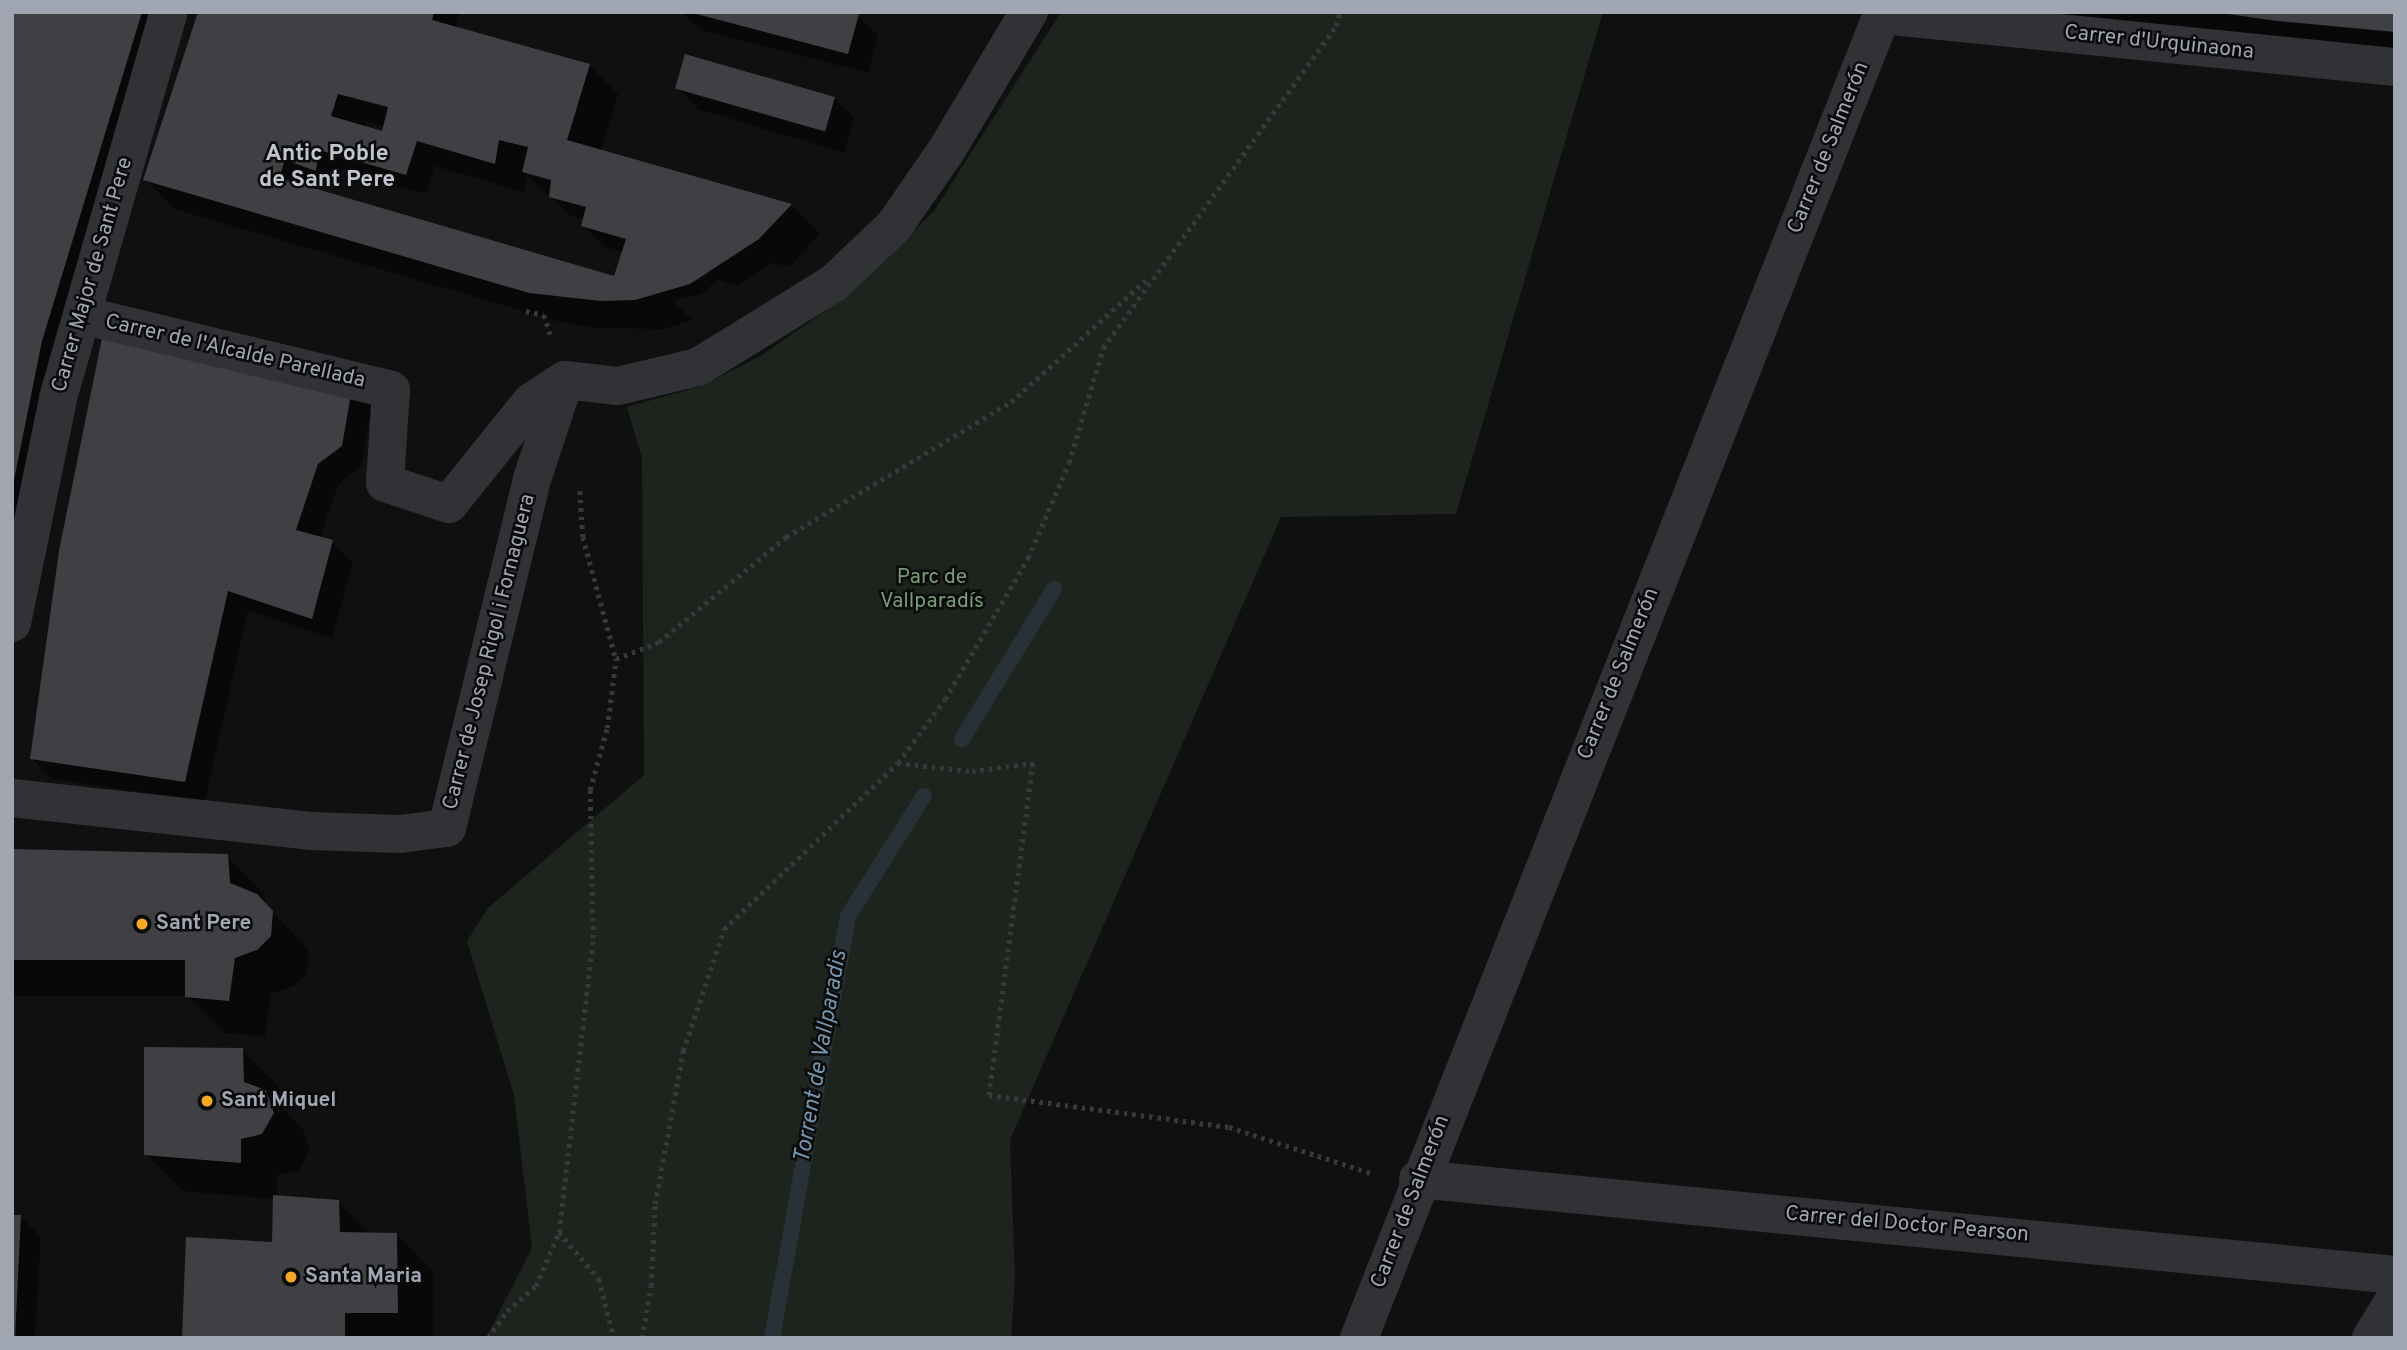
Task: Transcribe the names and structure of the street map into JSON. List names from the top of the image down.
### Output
{
  "streets": {
    "street": [
      "Carrer d'Urquinaona",
      "Carrer de Salmerón",
      "Carrer Major de Sant Pere",
      "Carrer de l'Alcalde Parellada",
      "Carrer de Josep Rigol i Fornaguera",
      "Carrer del Doctor Pearson"
    ]
  },
  "crossings": [
    ["Carrer d'Urquinaona", "Carrer de Salmerón"],
    ["Carrer de Salmerón", "Carrer del Doctor Pearson"],
    ["Carrer Major de Sant Pere", "Carrer de l'Alcalde Parellada"],
    ["Carrer de l'Alcalde Parellada", "Carrer de Josep Rigol i Fornaguera"]
  ],
  "districts": ["Antic Poble de Sant Pere"],
  "water": ["Torrent de Vallparadis"],
  "parks": ["Parc de Vallparadís"],
  "places": ["Sant Pere", "Sant Miquel", "Santa Maria"]
}
